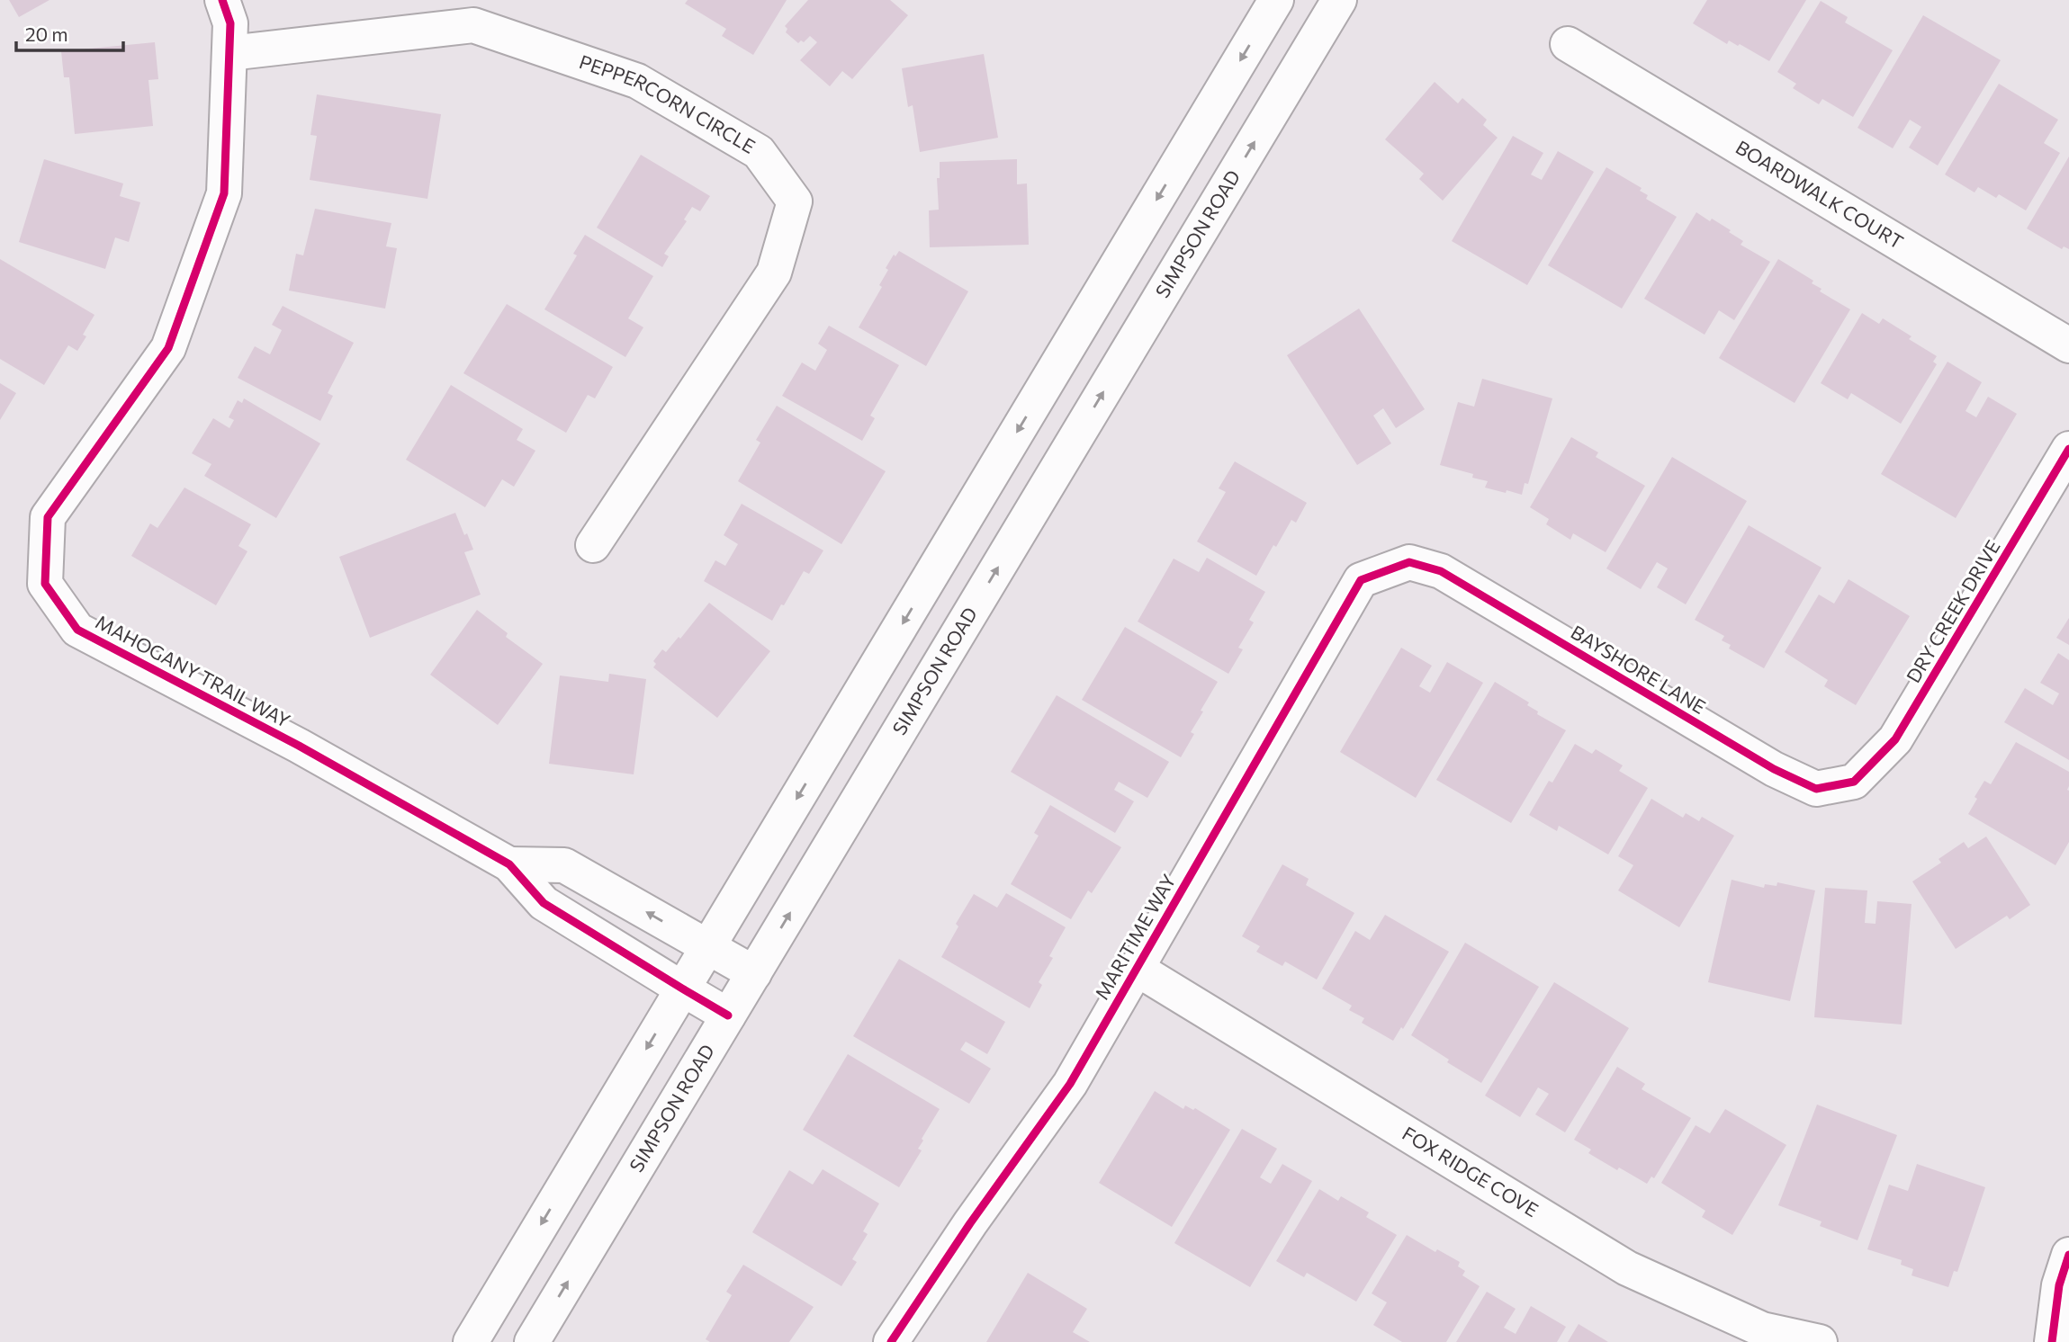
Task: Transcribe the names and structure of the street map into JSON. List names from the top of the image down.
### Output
{
  "streets": {
    "street": [
      "PEPPERCORN CIRCLE",
      "BOARDWALK COURT",
      "SIMPSON ROAD",
      "DRY CREEK DRIVE",
      "BAYSHORE LANE",
      "MAHOGANY TRAIL WAY",
      "MARITIME WAY",
      "FOX RIDGE COVE"
    ]
  },
  "crossings": [
    ["PEPPERCORN CIRCLE", "MAHOGANY TRAIL WAY"],
    ["SIMPSON ROAD", "MAHOGANY TRAIL WAY"],
    ["DRY CREEK DRIVE", "BAYSHORE LANE"],
    ["BAYSHORE LANE", "MARITIME WAY"],
    ["MARITIME WAY", "FOX RIDGE COVE"]
  ],
  "scale_bar": "20 m"
}
